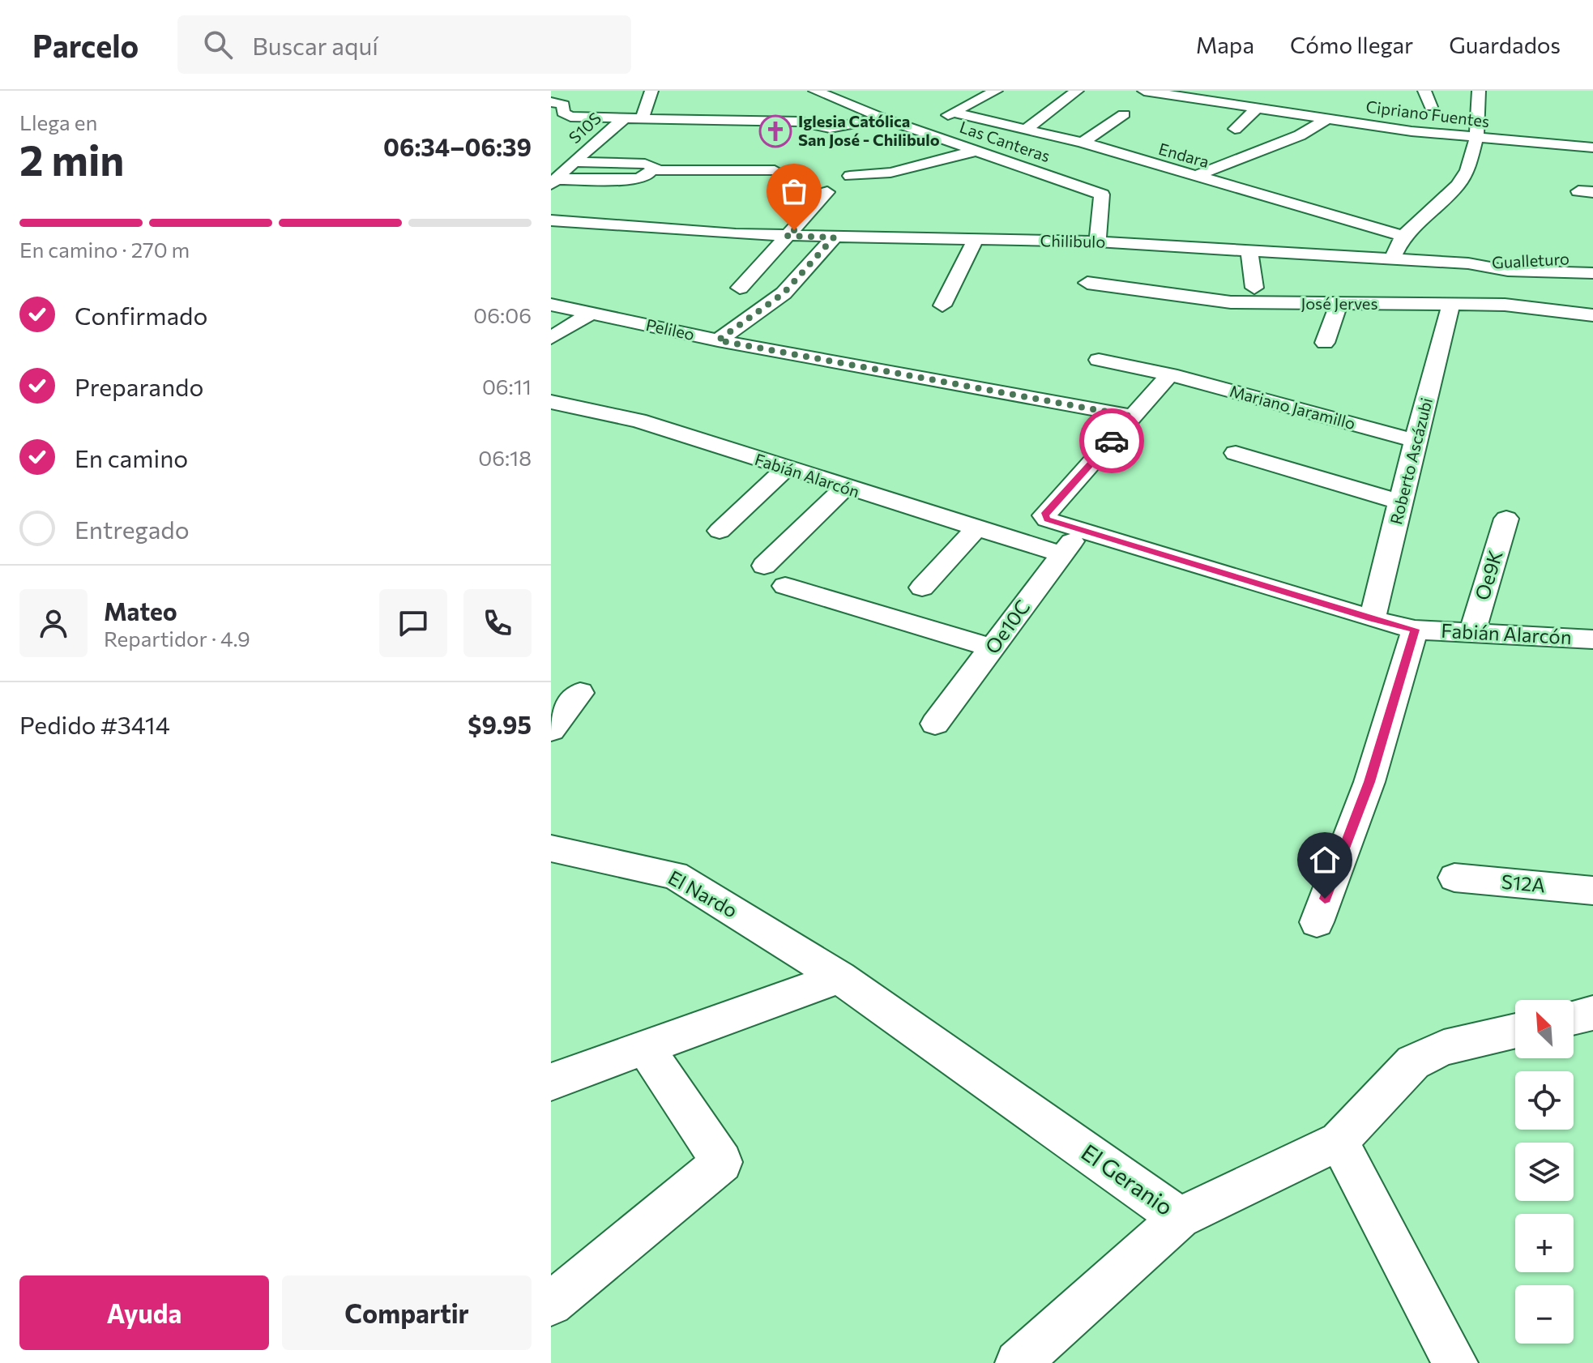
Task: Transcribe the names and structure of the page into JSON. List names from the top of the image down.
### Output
{
  "streets": {
    "street": [
      "Cipriano Fuentes",
      "S10S",
      "Las Canteras",
      "Endara",
      "Chilibulo",
      "Gualleturo",
      "José Jerves",
      "Pelileo",
      "Mariano Jaramillo",
      "Roberto Ascázubi",
      "Fabián Alarcón",
      "Oe9K",
      "Oe10C",
      "S12A",
      "El Nardo",
      "El Geranio"
    ]
  },
  "crossings": [
    ["S10S", "Las Canteras"],
    ["Chilibulo", "Gualleturo"],
    ["José Jerves", "Roberto Ascázubi"],
    ["Pelileo", "Fabián Alarcón"],
    ["Mariano Jaramillo", "Roberto Ascázubi"],
    ["Roberto Ascázubi", "Fabián Alarcón"],
    ["Fabián Alarcón", "Oe9K"],
    ["Fabián Alarcón", "Oe10C"],
    ["El Nardo", "El Geranio"]
  ],
  "places": {
    "church": ["Iglesia Católica San José - Chilibulo"]
  },
  "north": "top left",
  "page": {
    "header": "Parcelo",
    "search": "Buscar aquí",
    "nav": ["Mapa", "Cómo llegar", "Guardados"],
    "heading": ["2 min", "Llega en", "06:34–06:39"],
    "panel": [
      "Mateo",
      "Repartidor · 4.9",
      "Pedido #3414",
      "$9.95"
    ],
    "bar": "En camino · 270 m",
    "list": [
      ["Confirmado", "06:06"],
      ["Preparando", "06:11"],
      ["En camino", "06:18"],
      "Entregado"
    ],
    "map_buttons": ["+", "−"],
    "buttons": ["Ayuda", "Compartir"]
  }
}
